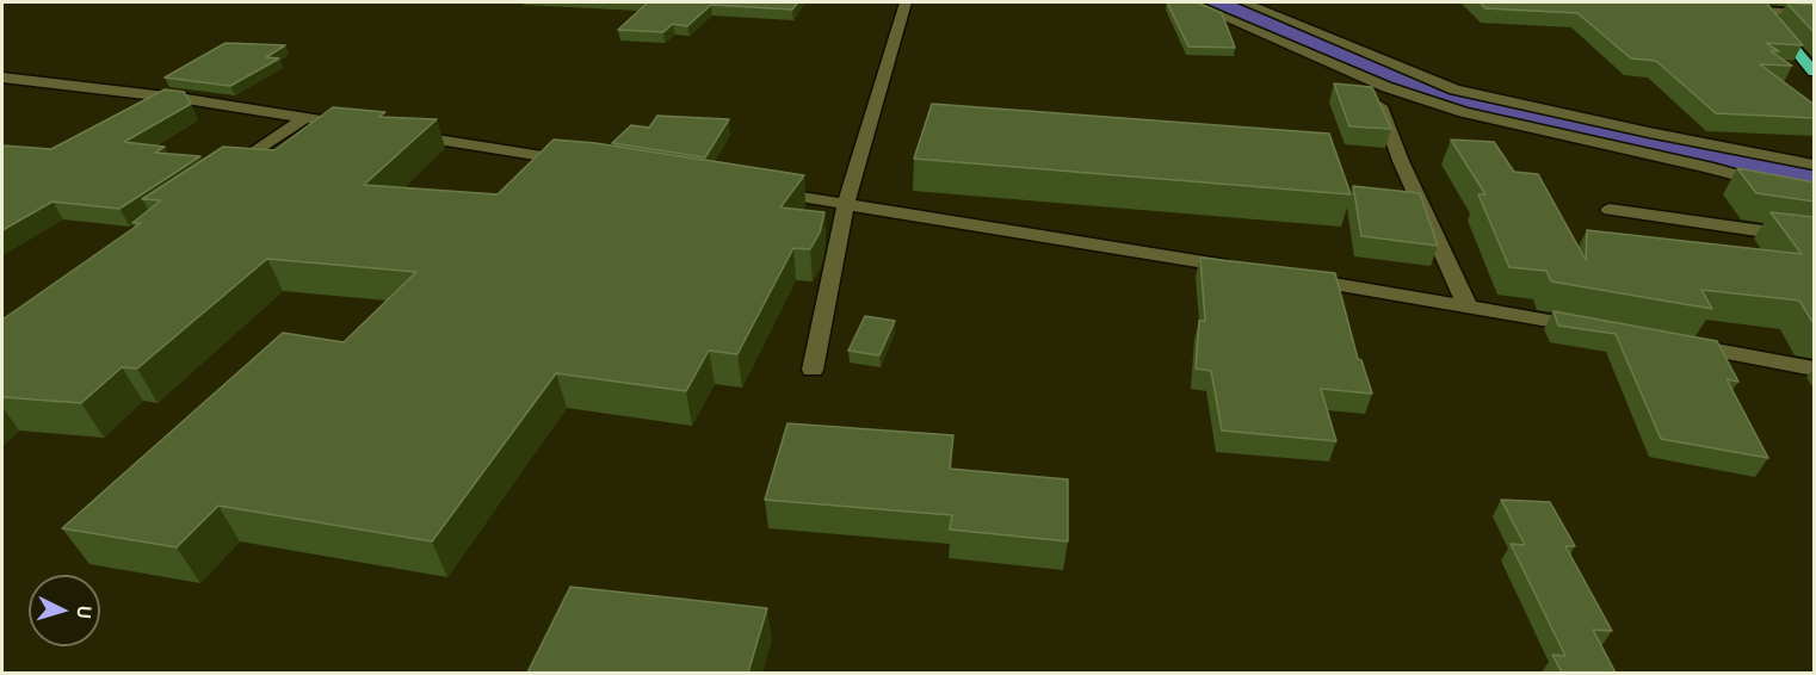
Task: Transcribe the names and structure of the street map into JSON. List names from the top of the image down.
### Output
{
  "north": "right"
}
